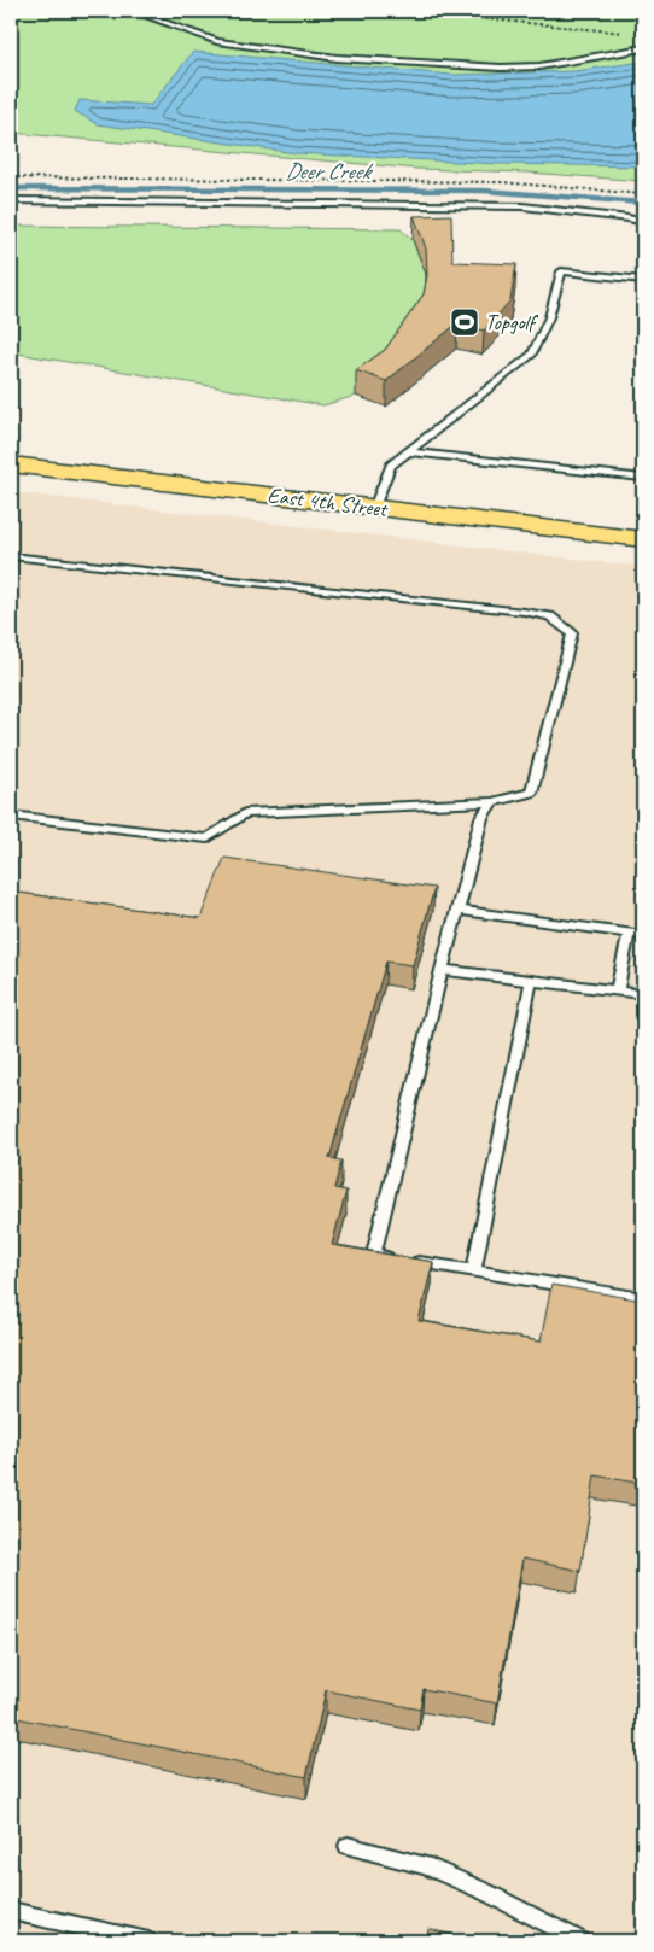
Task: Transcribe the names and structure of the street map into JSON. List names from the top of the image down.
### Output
{
  "streets": {
    "main road": ["East 4th Street"]
  },
  "water": ["Deer Creek"],
  "places": {
    "sports": ["Topgolf"]
  }
}
